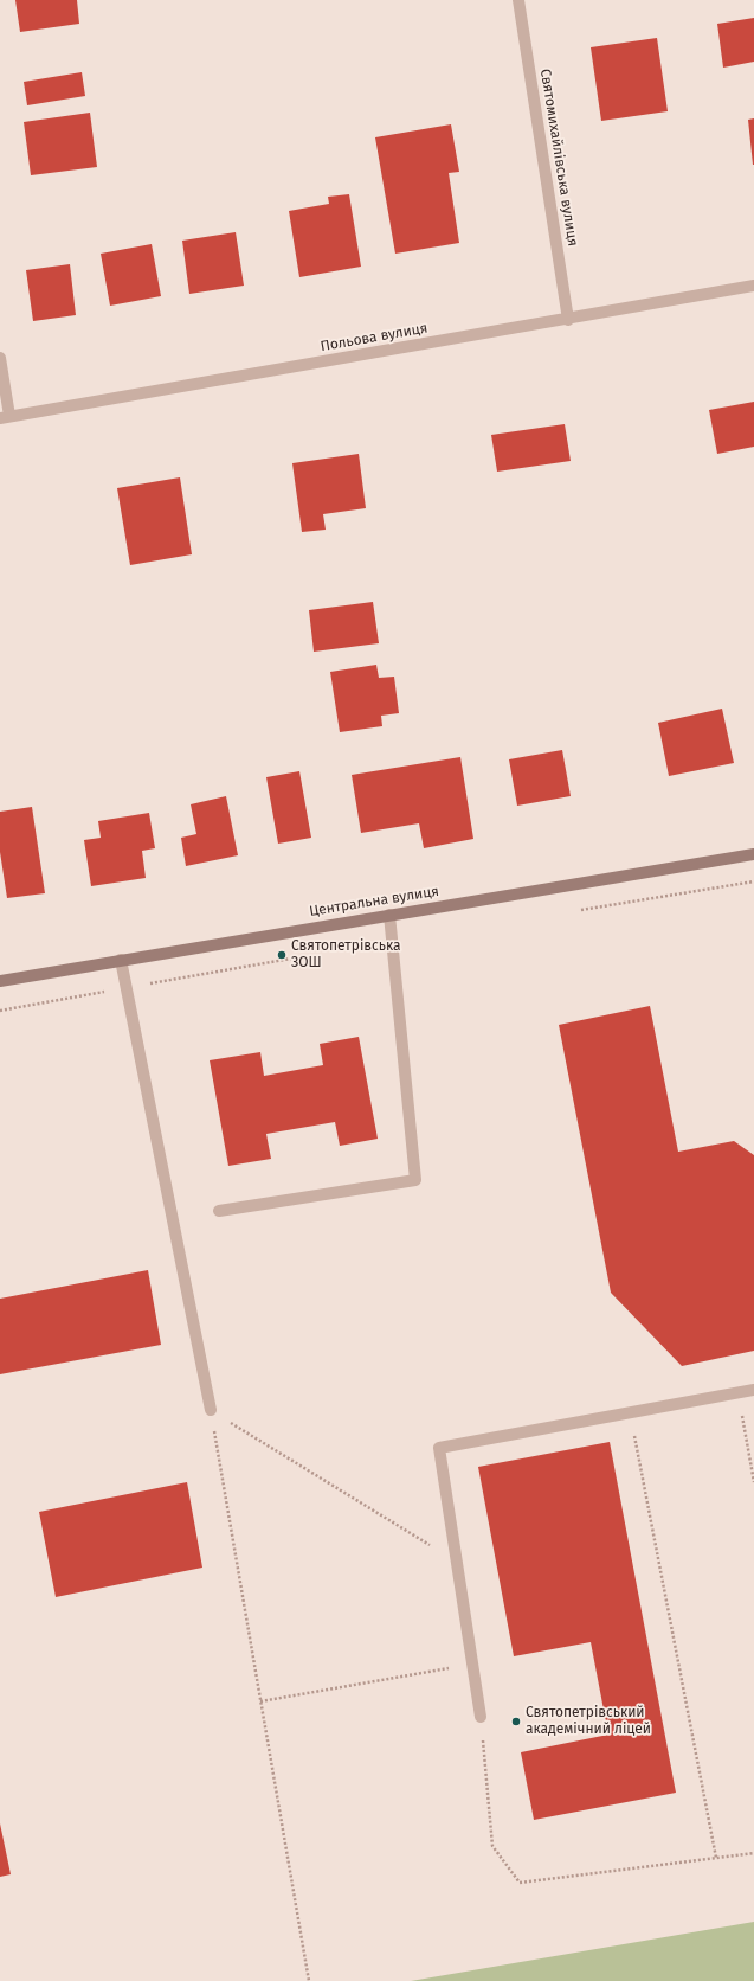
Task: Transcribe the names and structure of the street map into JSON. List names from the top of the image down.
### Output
{
  "streets": {
    "main road": ["Центральна вулиця"],
    "street": ["Святомихайлівська вулиця", "Польова вулиця"]
  },
  "crossings": [
    ["Святомихайлівська вулиця", "Польова вулиця"]
  ],
  "places": ["Святопетрівська ЗОШ", "Святопетрівський академічний ліцей"]
}
